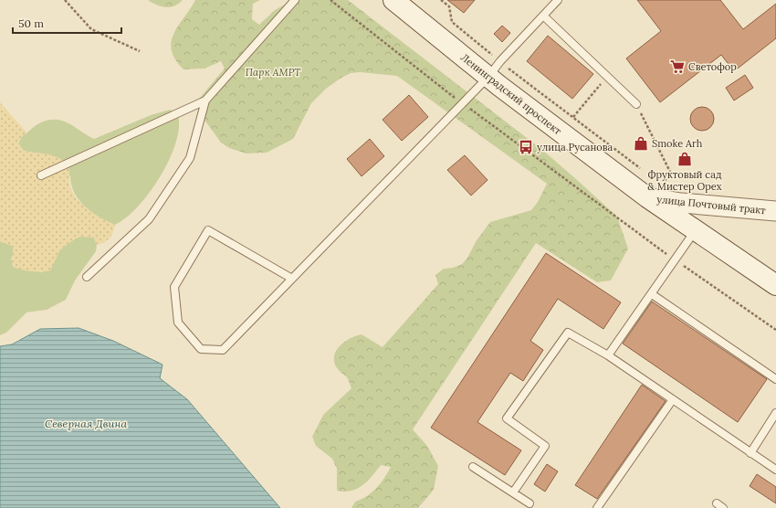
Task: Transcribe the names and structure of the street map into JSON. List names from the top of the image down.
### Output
{
  "streets": {
    "main road": ["Ленинградский проспект"],
    "street": ["улица Почтовый тракт"]
  },
  "crossings": [
    ["Ленинградский проспект", "улица Почтовый тракт"]
  ],
  "water": ["Северная Двина"],
  "parks": ["Парк АМРТ"],
  "places": {
    "supermarket": ["Светофор"],
    "shop": ["Smoke Arh", "Фруктовый сад & Мистер Орех"],
    "bus stop": ["улица Русанова"]
  },
  "scale_bar": "50 m"
}
